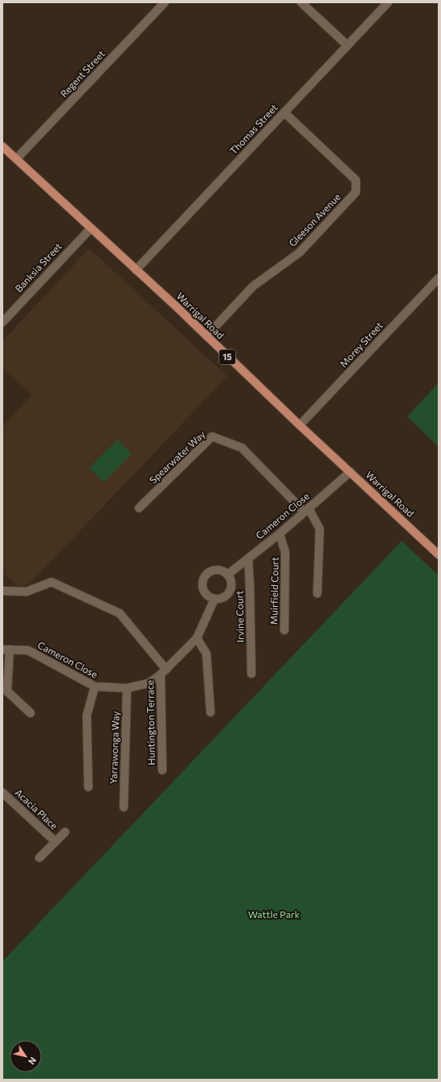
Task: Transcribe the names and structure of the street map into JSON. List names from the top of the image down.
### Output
{
  "streets": {
    "main road": ["Warrigal Road", "15"],
    "street": [
      "Regent Street",
      "Thomas Street",
      "Gleeson Avenue",
      "Banksia Street",
      "Morey Street",
      "Spearwater Way",
      "Cameron Close",
      "Muirfield Court",
      "Irvine Court",
      "Huntington Terrace",
      "Yarrawonga Way",
      "Acacia Place"
    ]
  },
  "crossings": [
    ["Regent Street", "Warrigal Road"],
    ["Thomas Street", "Gleeson Avenue"],
    ["Thomas Street", "Warrigal Road"],
    ["Gleeson Avenue", "Warrigal Road"],
    ["Banksia Street", "Warrigal Road"],
    ["Warrigal Road", "Morey Street"],
    ["Warrigal Road", "Cameron Close"],
    ["Spearwater Way", "Cameron Close"],
    ["Cameron Close", "Muirfield Court"],
    ["Cameron Close", "Irvine Court"],
    ["Cameron Close", "Huntington Terrace"],
    ["Cameron Close", "Yarrawonga Way"]
  ],
  "parks": ["Wattle Park"],
  "north": "bottom right"
}
